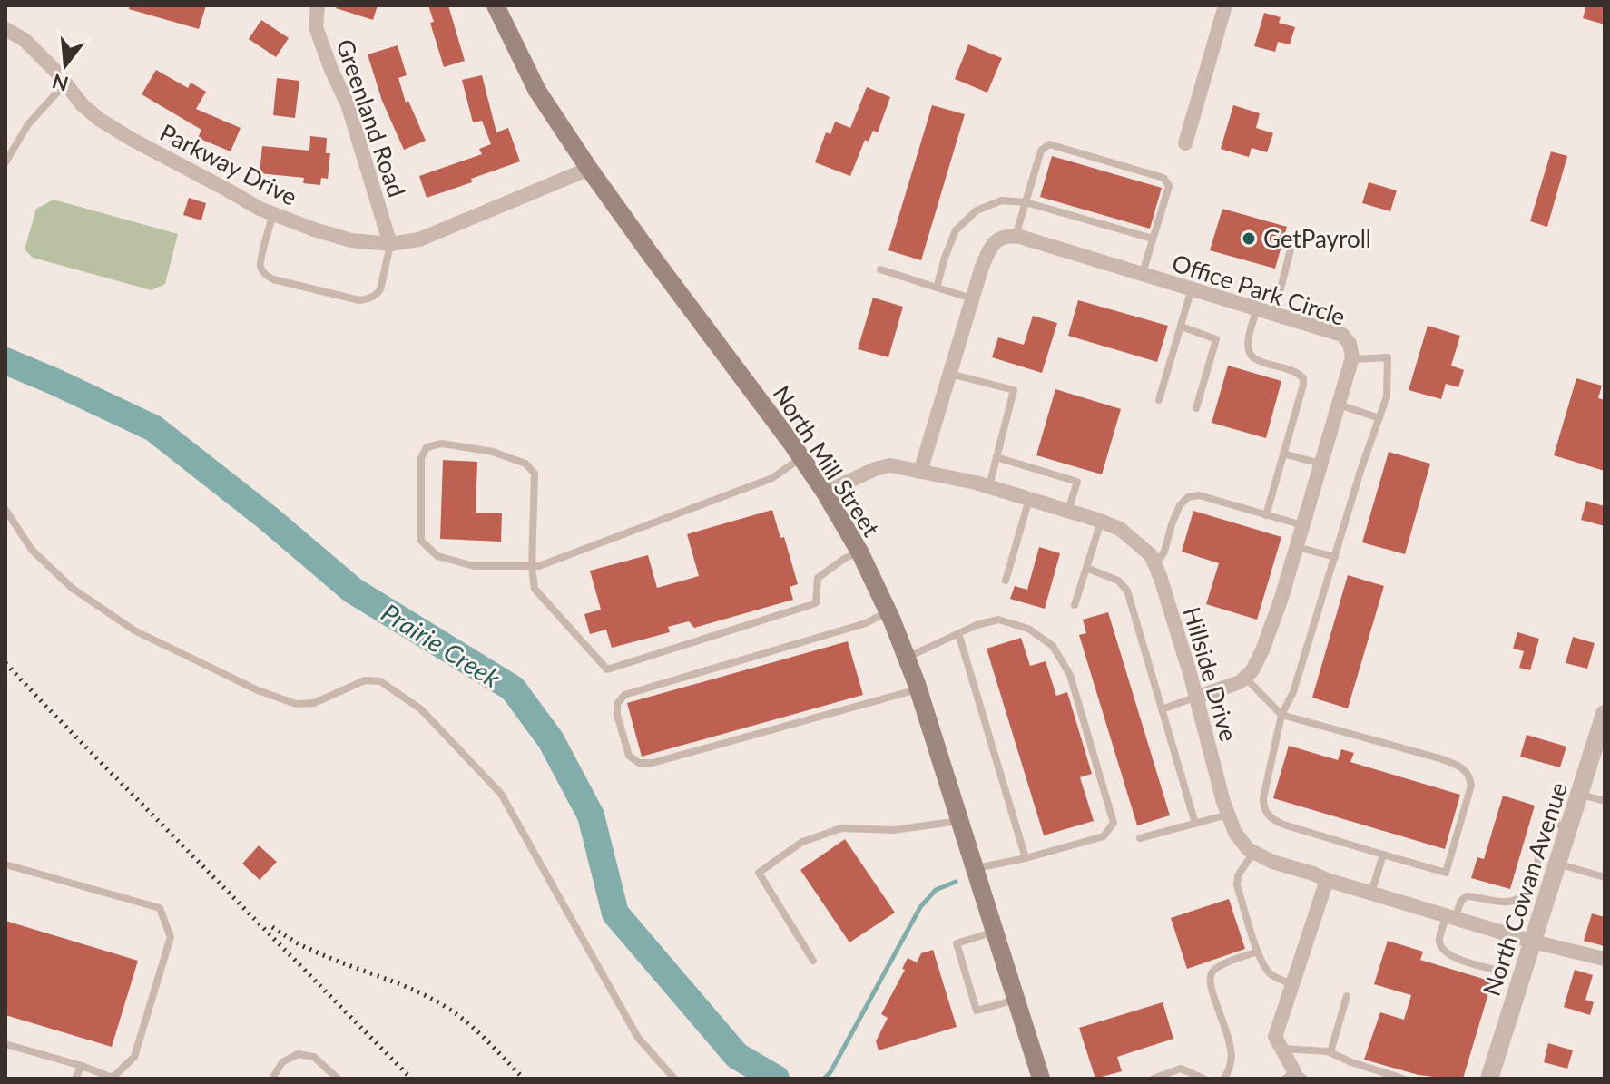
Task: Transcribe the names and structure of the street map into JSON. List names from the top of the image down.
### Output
{
  "streets": {
    "main road": ["North Mill Street"],
    "street": [
      "Greenland Road",
      "Parkway Drive",
      "Office Park Circle",
      "Hillside Drive",
      "North Cowan Avenue"
    ]
  },
  "crossings": [
    ["Greenland Road", "Parkway Drive"],
    ["Parkway Drive", "North Mill Street"],
    ["North Mill Street", "Hillside Drive"]
  ],
  "water": ["Prairie Creek"],
  "places": ["GetPayroll"],
  "north": "bottom"
}
